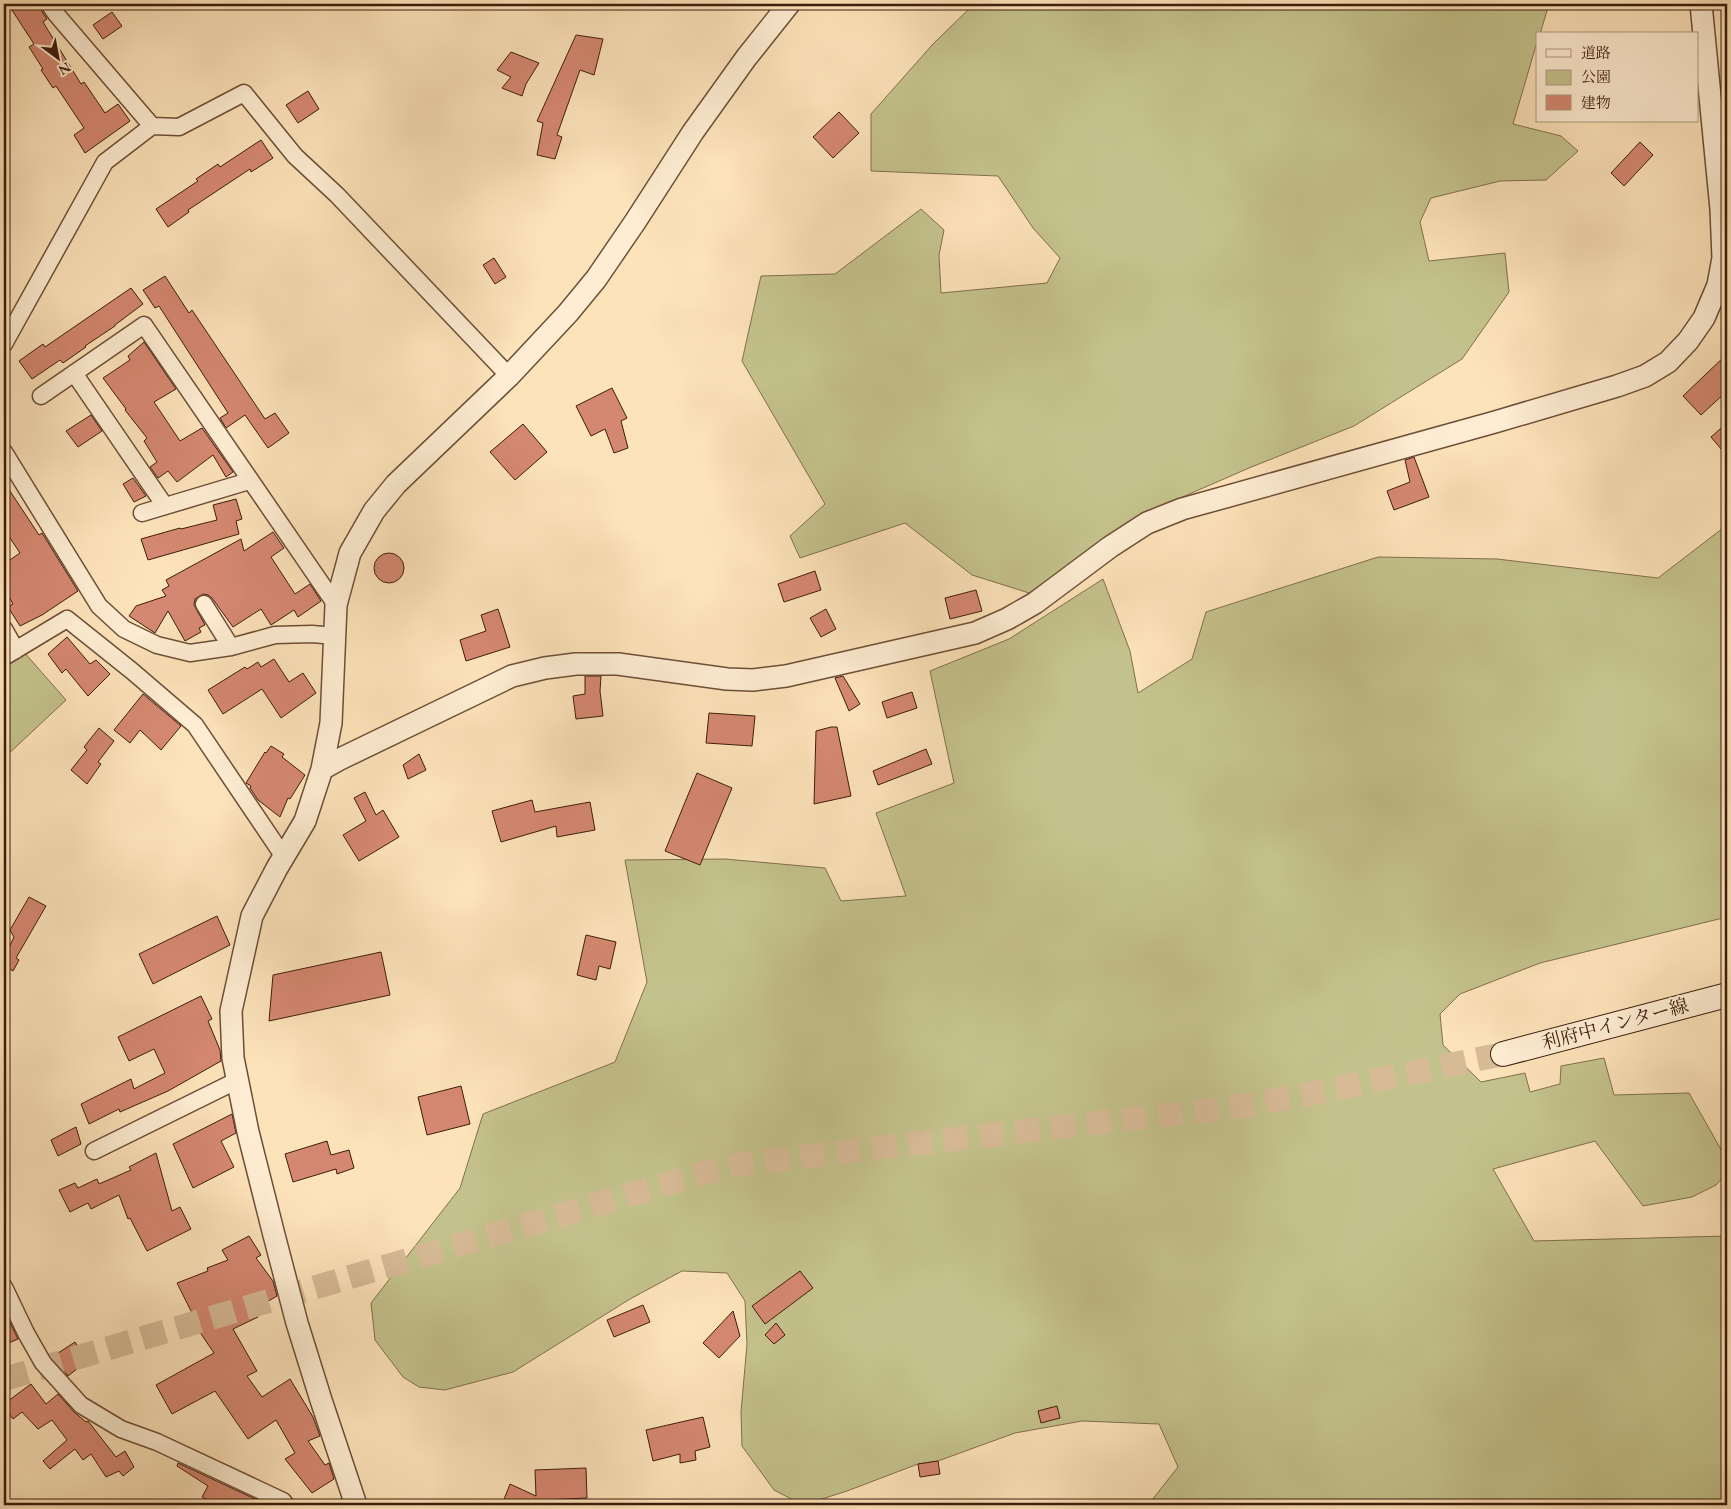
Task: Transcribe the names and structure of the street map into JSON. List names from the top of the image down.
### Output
{
  "streets": {
    "main road": ["利府中インター線"]
  },
  "legend": ["道路", "公園", "建物"],
  "north": "bottom right"
}
